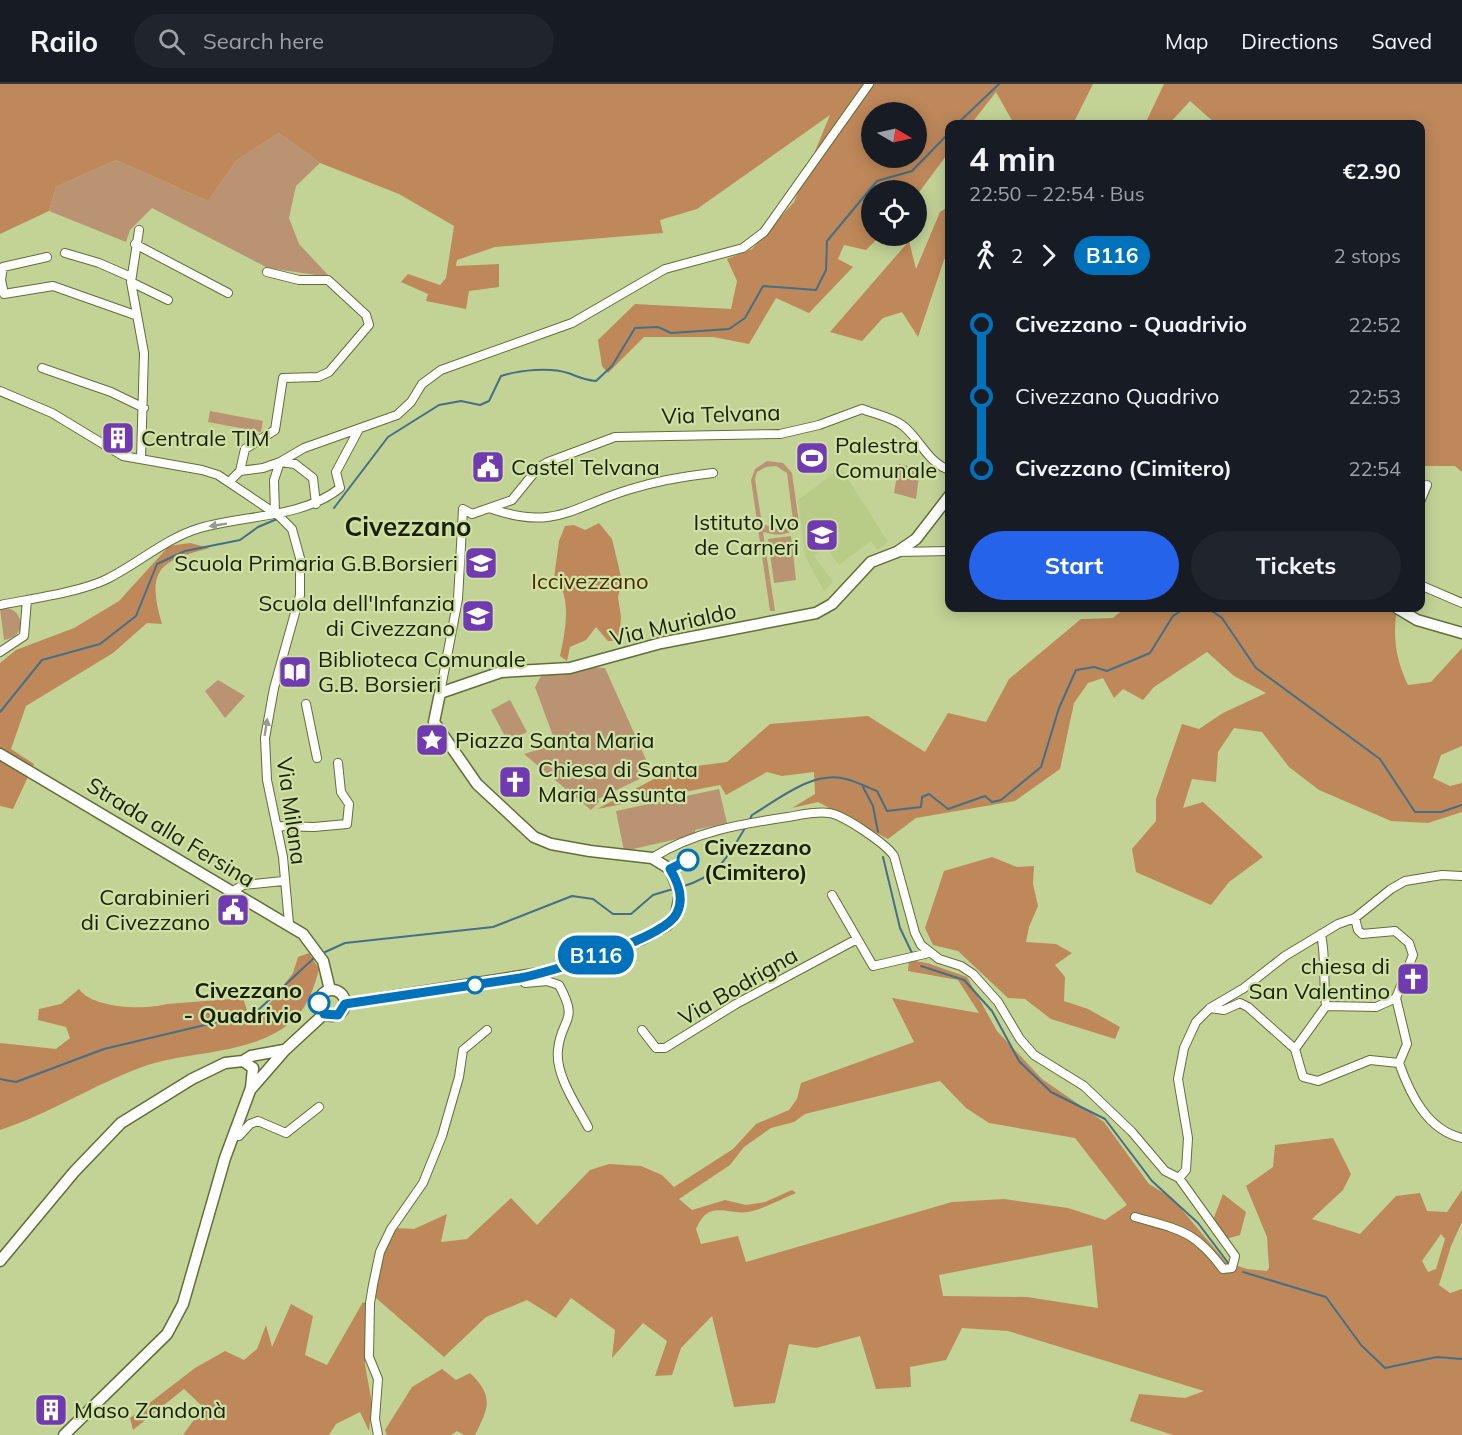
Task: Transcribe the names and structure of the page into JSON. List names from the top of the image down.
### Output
{
  "streets": {
    "street": [
      "Via Telvana",
      "Via Murialdo",
      "Via Milana",
      "Strada alla Fersina",
      "Via Bodrigna"
    ]
  },
  "crossings": [
    ["Via Telvana", "Via Murialdo"],
    ["Via Milana", "Strada alla Fersina"]
  ],
  "one_way": ["Via Milana"],
  "districts": ["Civezzano"],
  "parks": ["Iccivezzano"],
  "places": {
    "building": ["Centrale TIM", "Maso Zandonà"],
    "sports": ["Palestra Comunale"],
    "public building": ["Castel Telvana", "Carabinieri di Civezzano"],
    "school or university": ["Istituto Ivo de Carneri", "Scuola Primaria G.B.Borsieri", "Scuola dell'Infanzia di Civezzano"],
    "library": ["Biblioteca Comunale G.B. Borsieri"],
    "place": ["Piazza Santa Maria"],
    "church": ["Chiesa di Santa Maria Assunta", "chiesa di San Valentino"],
    "other": ["Civezzano (Cimitero)", "Civezzano - Quadrivio"]
  },
  "lines": ["bus line B116"],
  "north": "right",
  "page": {
    "header": "Railo",
    "search": "Search here",
    "nav": ["Map", "Directions", "Saved"],
    "on_map": "B116",
    "heading": ["4 min", "22:50 – 22:54 · Bus", "€2.90"],
    "legs": ["2", "B116", "2 stops"],
    "list": [
      {
        "name": "Civezzano - Quadrivio",
        "value": "22:52"
      },
      {
        "name": "Civezzano Quadrivo",
        "value": "22:53"
      },
      {
        "name": "Civezzano (Cimitero)",
        "value": "22:54"
      }
    ],
    "buttons": ["Start", "Tickets"]
  }
}
